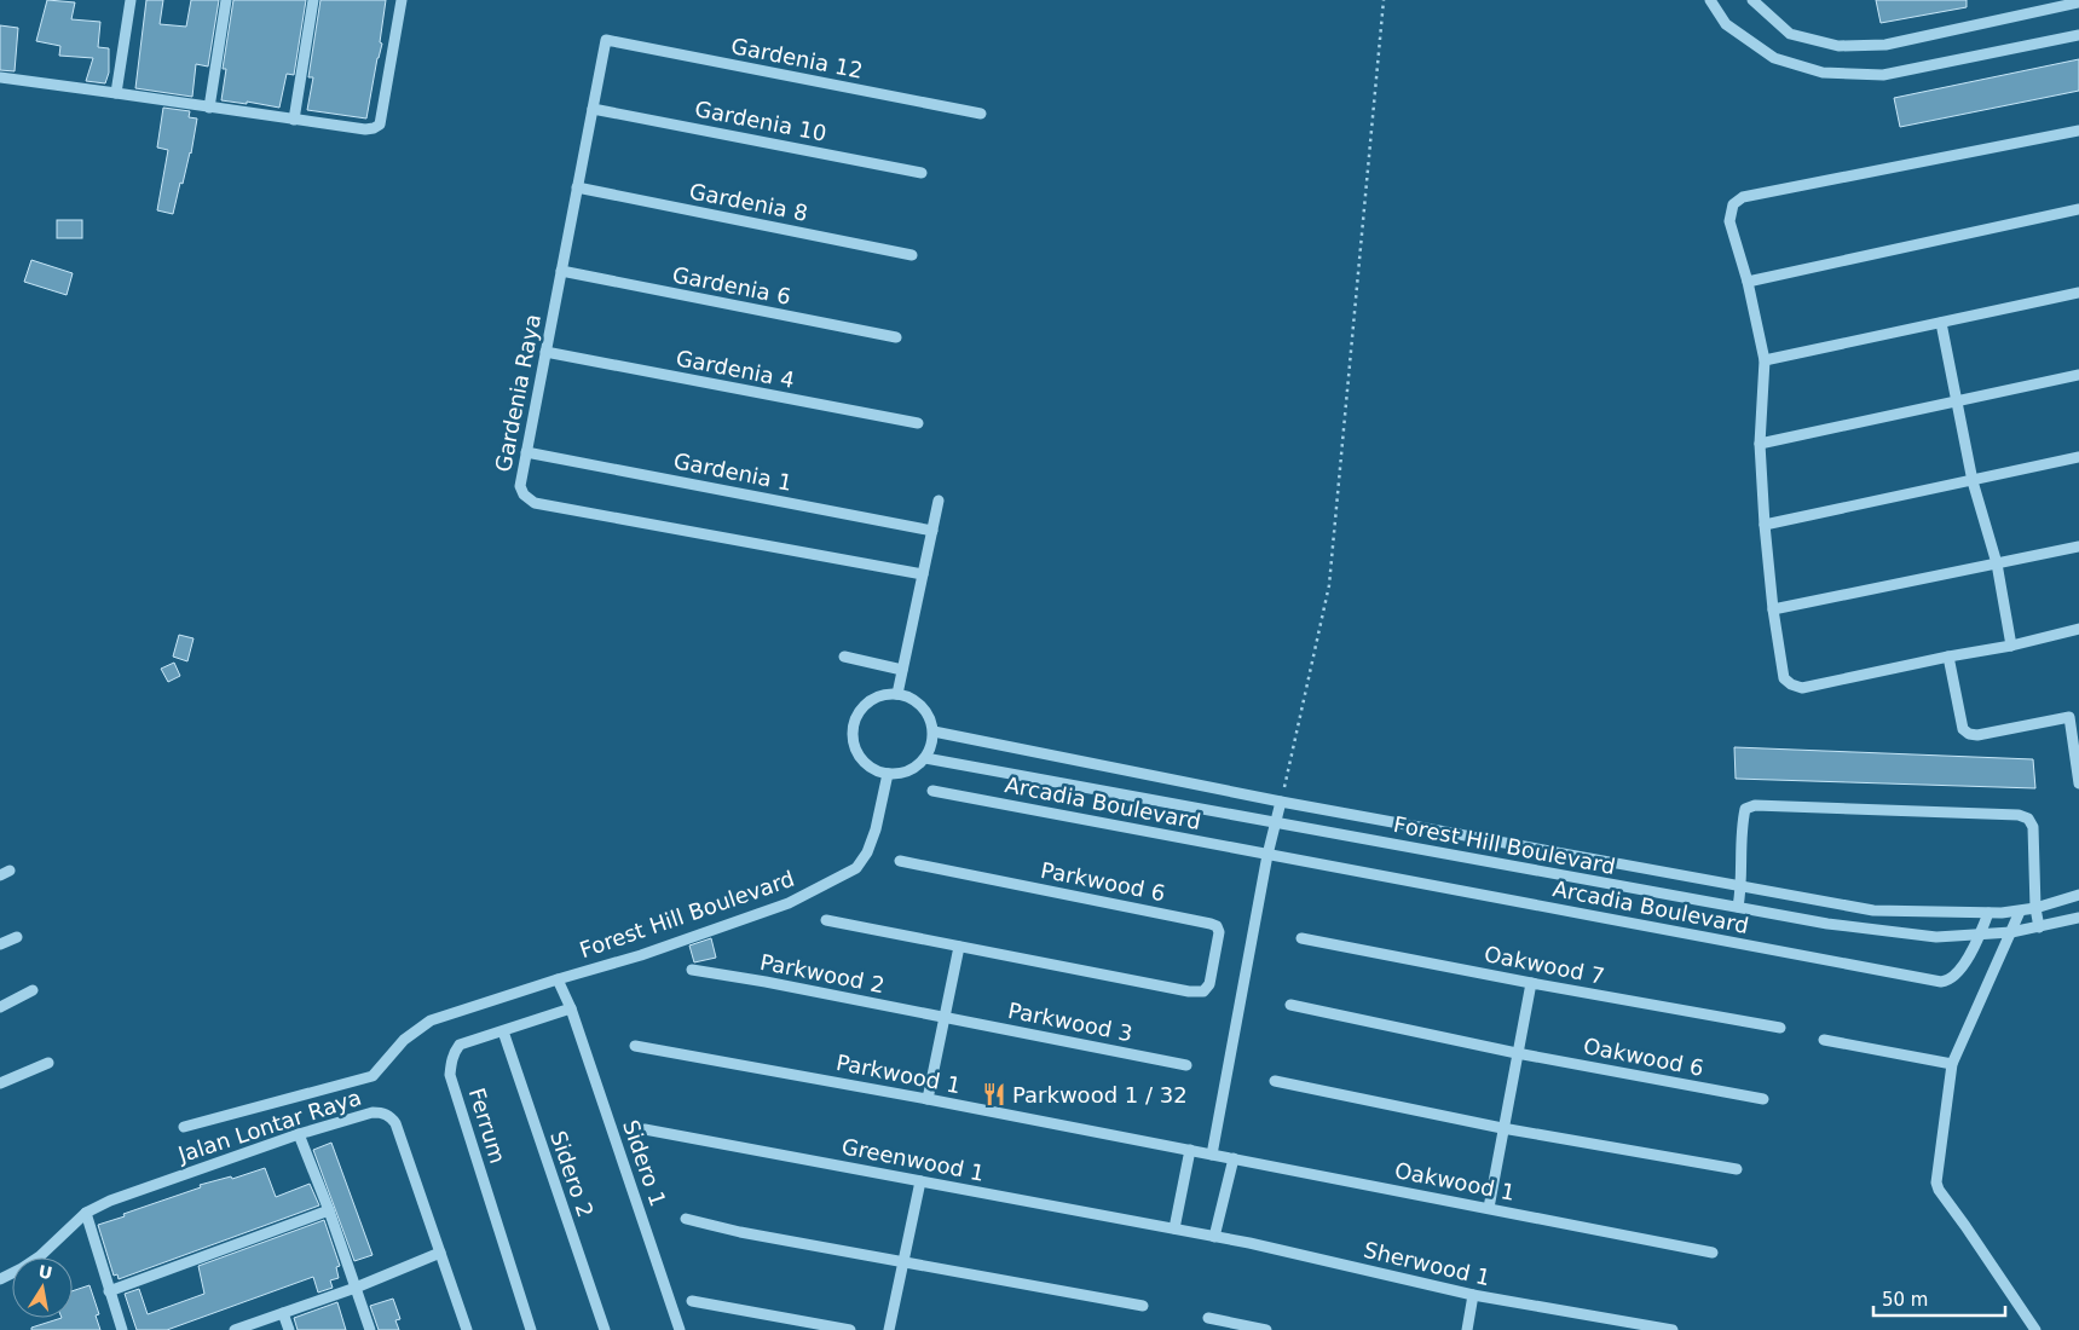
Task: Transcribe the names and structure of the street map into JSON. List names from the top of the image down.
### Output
{
  "streets": {
    "street": [
      "Gardenia 12",
      "Gardenia 10",
      "Gardenia 8",
      "Gardenia 6",
      "Gardenia 4",
      "Gardenia Raya",
      "Gardenia 1",
      "Arcadia Boulevard",
      "Forest Hill Boulevard",
      "Parkwood 6",
      "Oakwood 7",
      "Parkwood 2",
      "Parkwood 3",
      "Oakwood 6",
      "Parkwood 1",
      "Jalan Lontar Raya",
      "Ferrum",
      "Greenwood 1",
      "Sidero 1",
      "Sidero 2",
      "Oakwood 1",
      "Sherwood 1"
    ]
  },
  "crossings": [
    ["Gardenia 12", "Gardenia Raya"],
    ["Gardenia 10", "Gardenia Raya"],
    ["Gardenia 8", "Gardenia Raya"],
    ["Gardenia 6", "Gardenia Raya"],
    ["Gardenia 4", "Gardenia Raya"],
    ["Gardenia Raya", "Gardenia 1"],
    ["Arcadia Boulevard", "Forest Hill Boulevard"],
    ["Forest Hill Boulevard", "Sidero 1"],
    ["Parkwood 2", "Parkwood 3"],
    ["Parkwood 1", "Oakwood 1"],
    ["Ferrum", "Sidero 1"],
    ["Ferrum", "Sidero 2"],
    ["Greenwood 1", "Sherwood 1"]
  ],
  "places": {
    "restaurant": ["Parkwood 1 / 32"]
  },
  "scale_bar": "50 m",
  "north": "top"
}
